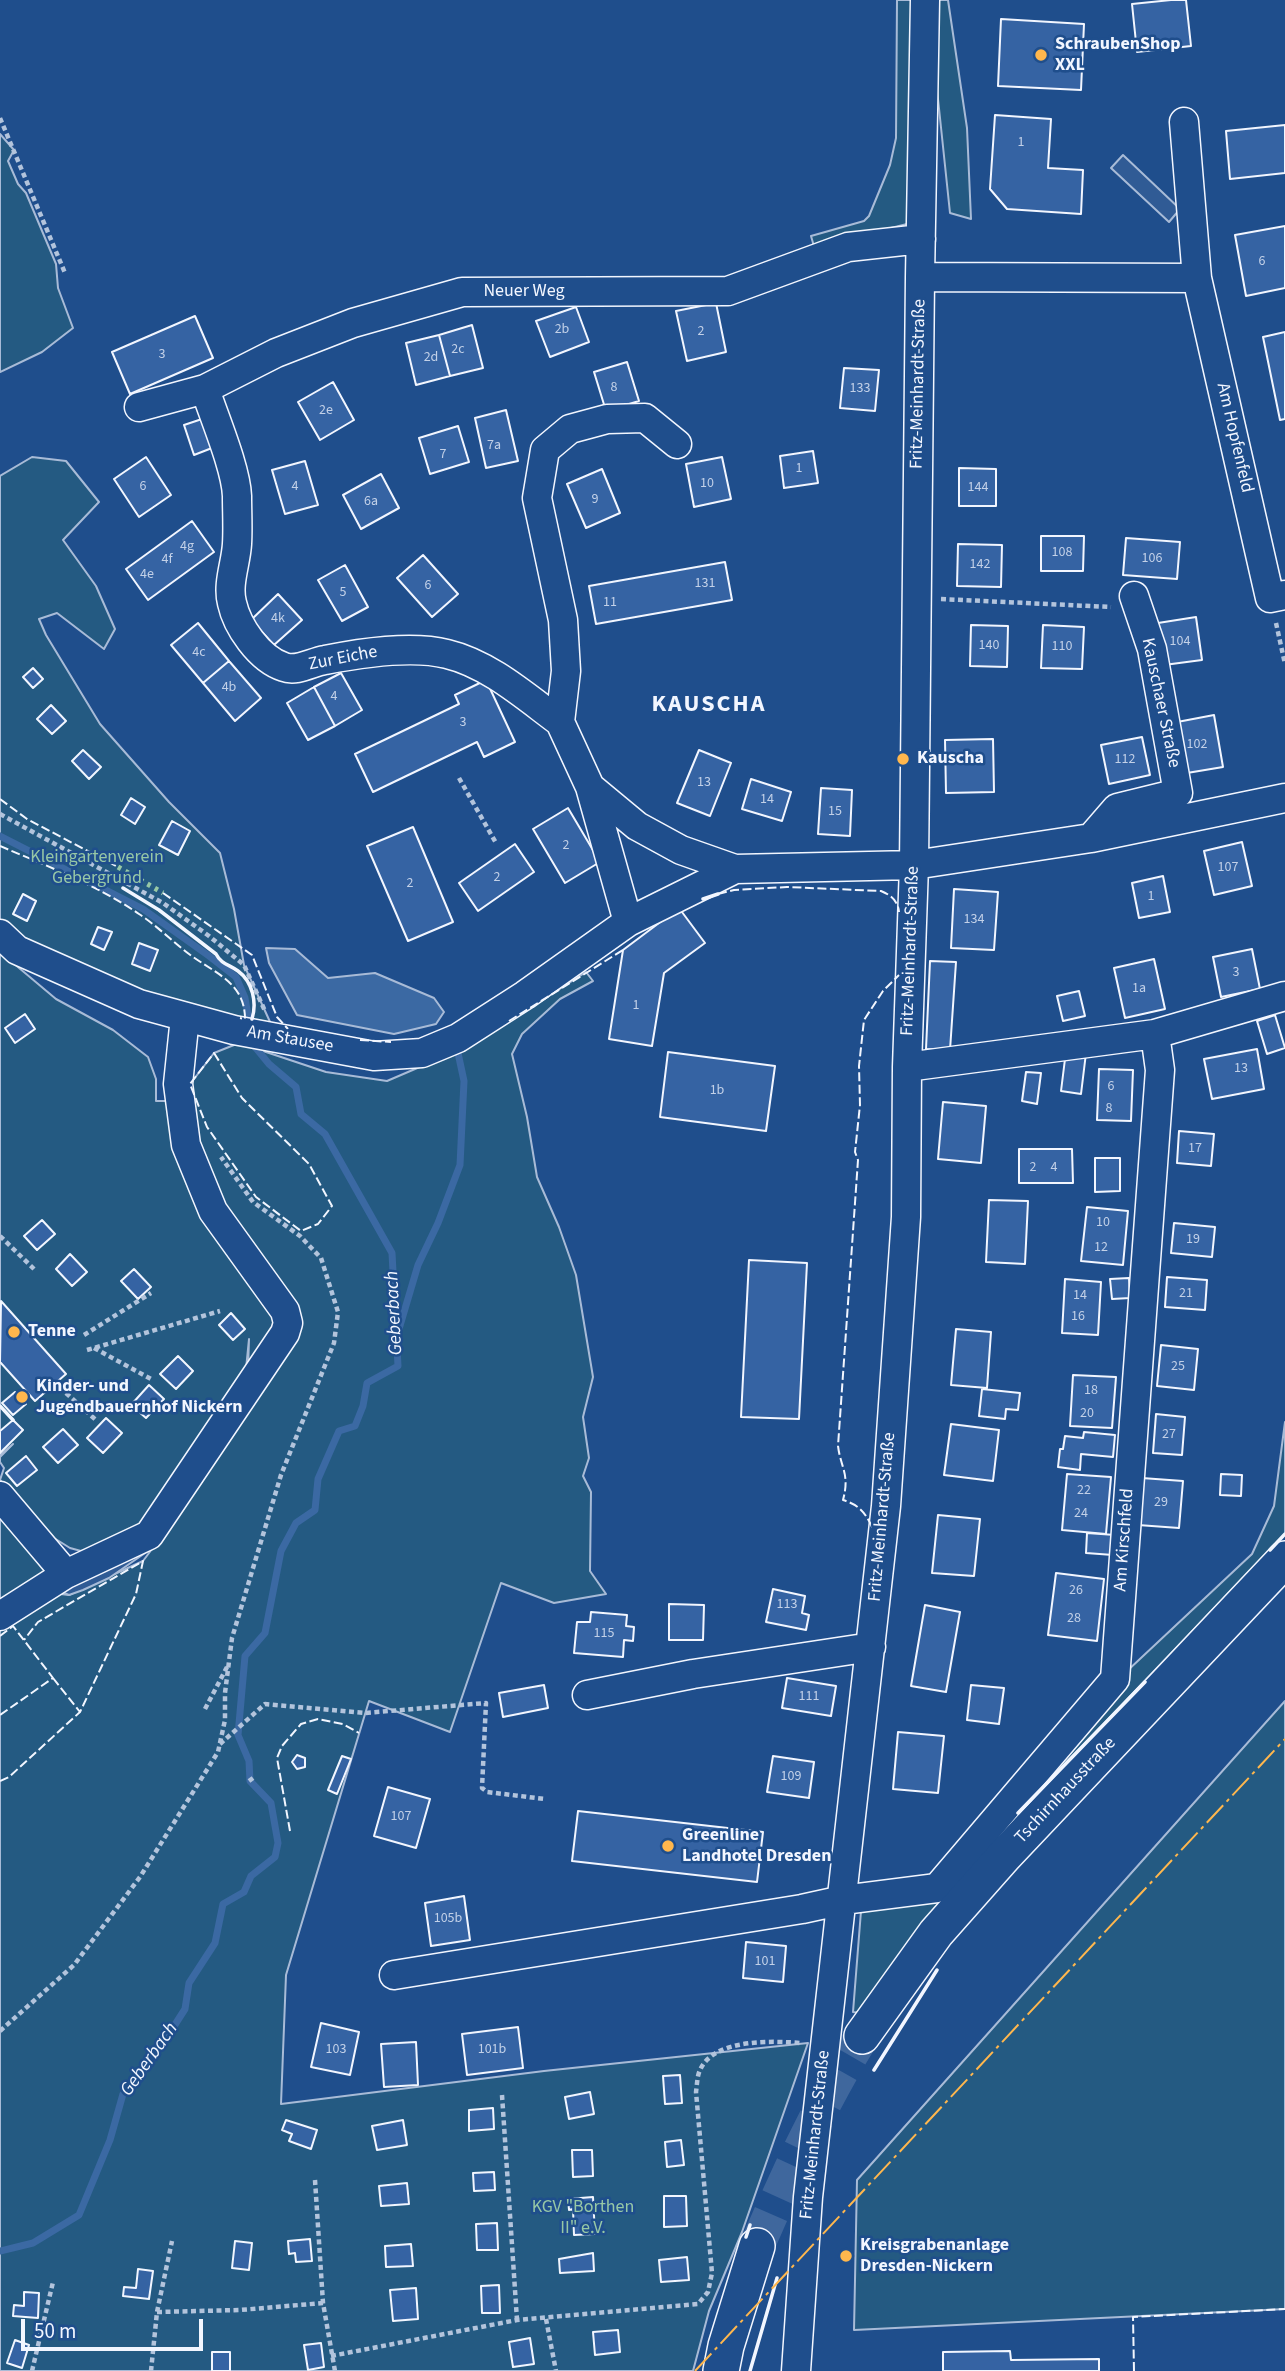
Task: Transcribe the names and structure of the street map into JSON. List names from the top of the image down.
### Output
{
  "streets": {
    "main road": ["Tschirnhausstraße"],
    "street": [
      "Neuer Weg",
      "Fritz-Meinhardt-Straße",
      "Am Hopfenfeld",
      "Zur Eiche",
      "Kauschaer Straße",
      "Am Stausee",
      "Am Kirschfeld"
    ]
  },
  "crossings": [
    ["Neuer Weg", "Fritz-Meinhardt-Straße"],
    ["Neuer Weg", "Zur Eiche"],
    ["Fritz-Meinhardt-Straße", "Zur Eiche"],
    ["Fritz-Meinhardt-Straße", "Am Kirschfeld"],
    ["Zur Eiche", "Am Stausee"]
  ],
  "districts": ["KAUSCHA"],
  "water": ["Geberbach"],
  "parks": ["Kleingartenverein Gebergrund", "KGV \"Borthen II\" e.V."],
  "places": [
    "SchraubenShop XXL",
    "Kauscha",
    "Tenne",
    "Kinder- und Jugendbauernhof Nickern",
    "Greenline Landhotel Dresden",
    "Kreisgrabenanlage Dresden-Nickern"
  ],
  "house_numbers": [
    "1",
    "6",
    "2b",
    "2",
    "2c",
    "3",
    "2d",
    "8",
    "133",
    "2e",
    "7a",
    "7",
    "1",
    "10",
    "6",
    "4",
    "144",
    "9",
    "6a",
    "4g",
    "108",
    "106",
    "4f",
    "142",
    "4e",
    "131",
    "6",
    "5",
    "11",
    "4k",
    "104",
    "140",
    "110",
    "4c",
    "4b",
    "4",
    "3",
    "102",
    "112",
    "13",
    "14",
    "15",
    "2",
    "107",
    "2",
    "2",
    "1",
    "134",
    "3",
    "1a",
    "1",
    "13",
    "6",
    "1b",
    "8",
    "17",
    "2",
    "4",
    "10",
    "19",
    "12",
    "21",
    "14",
    "16",
    "25",
    "18",
    "20",
    "27",
    "22",
    "29",
    "24",
    "26",
    "113",
    "28",
    "115",
    "111",
    "109",
    "107",
    "105b",
    "101",
    "103",
    "101b"
  ],
  "scale_bar": "50 m"
}
